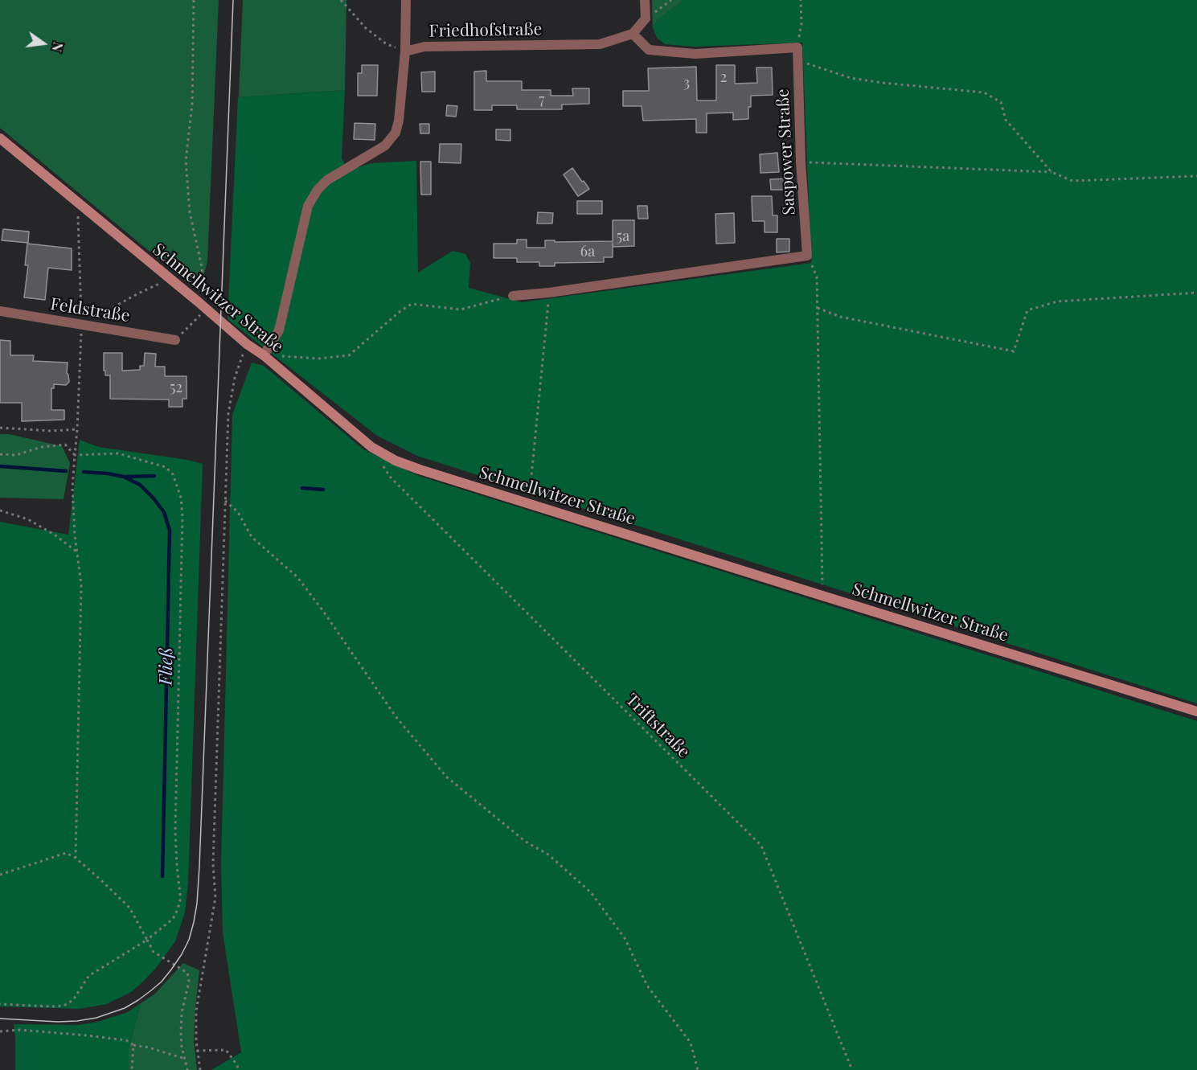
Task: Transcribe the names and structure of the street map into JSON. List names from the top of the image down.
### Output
{
  "streets": {
    "street": [
      "Friedhofstraße",
      "Saspower Straße",
      "Schmellwitzer Straße",
      "Feldstraße"
    ],
    "path": ["Triftstraße"]
  },
  "crossings": [
    ["Schmellwitzer Straße", "Triftstraße"]
  ],
  "water": ["Fließ"],
  "house_numbers": [
    "2",
    "3",
    "7",
    "5a",
    "6a",
    "52"
  ],
  "north": "right"
}
